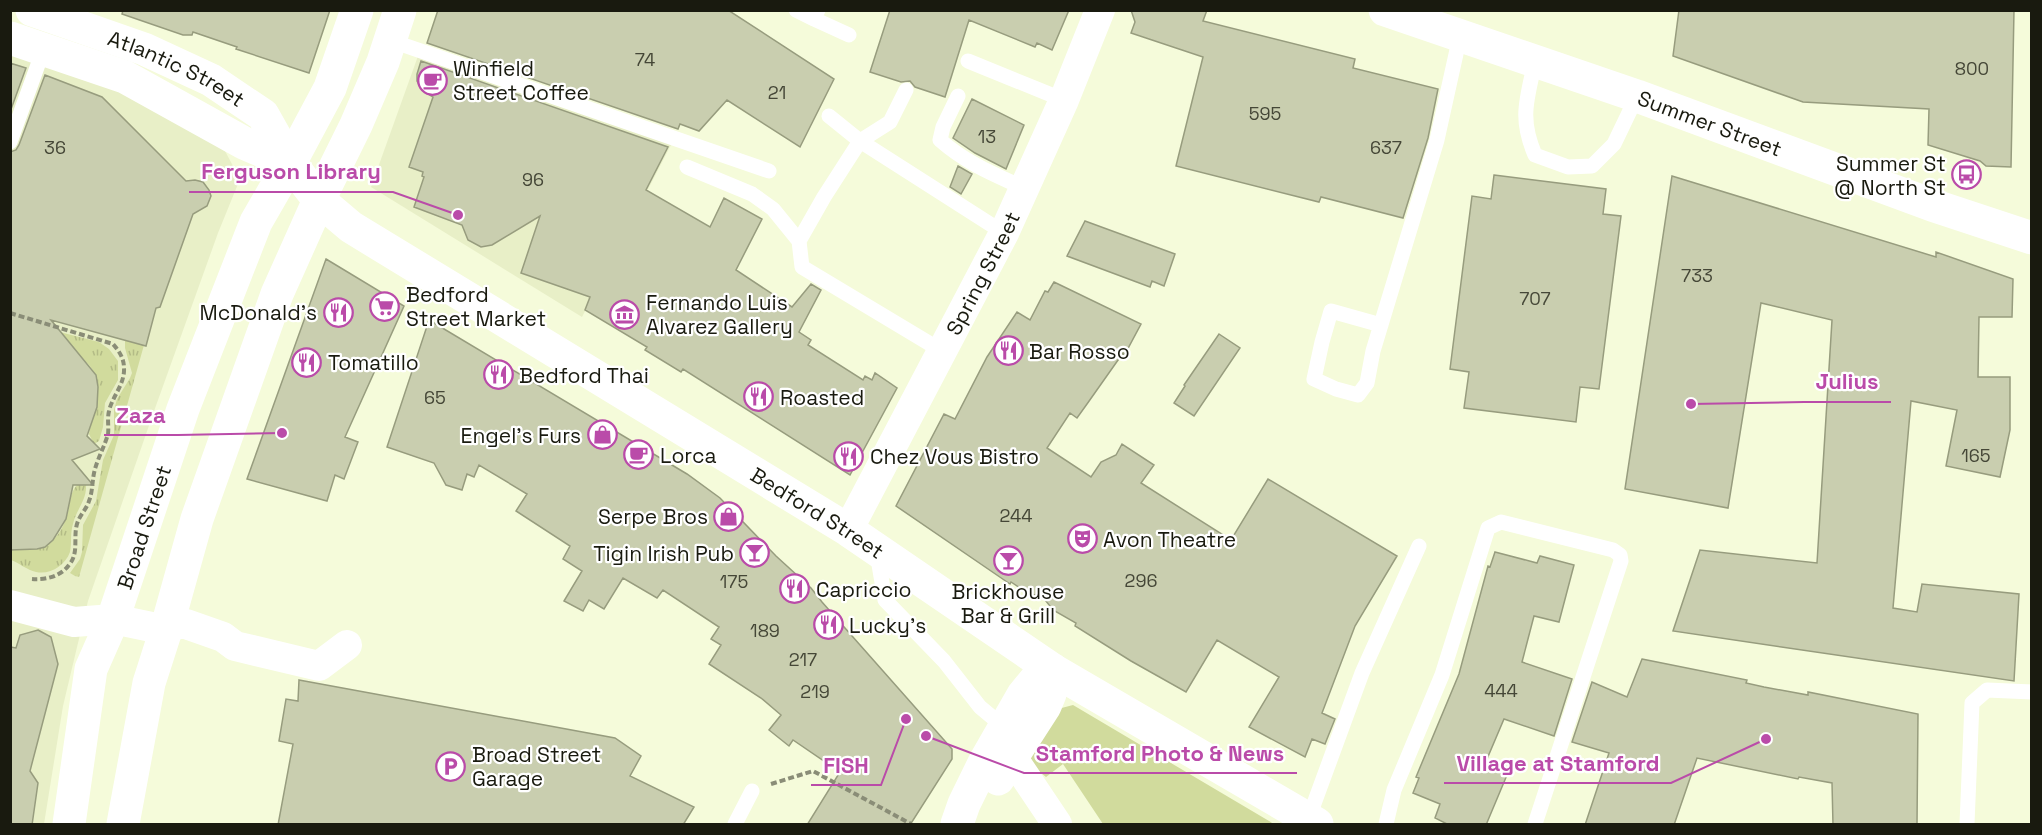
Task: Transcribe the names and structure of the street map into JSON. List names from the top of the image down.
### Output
{
  "streets": {
    "main road": [
      "Atlantic Street",
      "Summer Street",
      "Bedford Street",
      "Broad Street"
    ],
    "street": ["Spring Street"]
  },
  "crossings": [
    ["Atlantic Street", "Bedford Street"],
    ["Atlantic Street", "Broad Street"],
    ["Spring Street", "Bedford Street"]
  ],
  "places": {
    "cafe": ["Winfield Street Coffee", "Lorca"],
    "bus stop": ["Summer St @ North St"],
    "other": [
      "Ferguson Library",
      "Julius",
      "Zaza",
      "FISH",
      "Stamford Photo & News",
      "Village at Stamford"
    ],
    "supermarket": ["Bedford Street Market"],
    "restaurant": [
      "McDonald's",
      "Bar Rosso",
      "Tomatillo",
      "Bedford Thai",
      "Roasted",
      "Chez Vous Bistro",
      "Capriccio",
      "Lucky's"
    ],
    "museum": ["Fernando Luis Alvarez Gallery"],
    "shop": ["Engel's Furs", "Serpe Bros"],
    "theatre": ["Avon Theatre"],
    "bar": ["Tigin Irish Pub", "Brickhouse Bar & Grill"],
    "parking": ["Broad Street Garage"]
  },
  "house_numbers": [
    "74",
    "800",
    "21",
    "595",
    "13",
    "36",
    "637",
    "96",
    "733",
    "707",
    "65",
    "165",
    "244",
    "296",
    "175",
    "189",
    "217",
    "444",
    "219"
  ]
}
